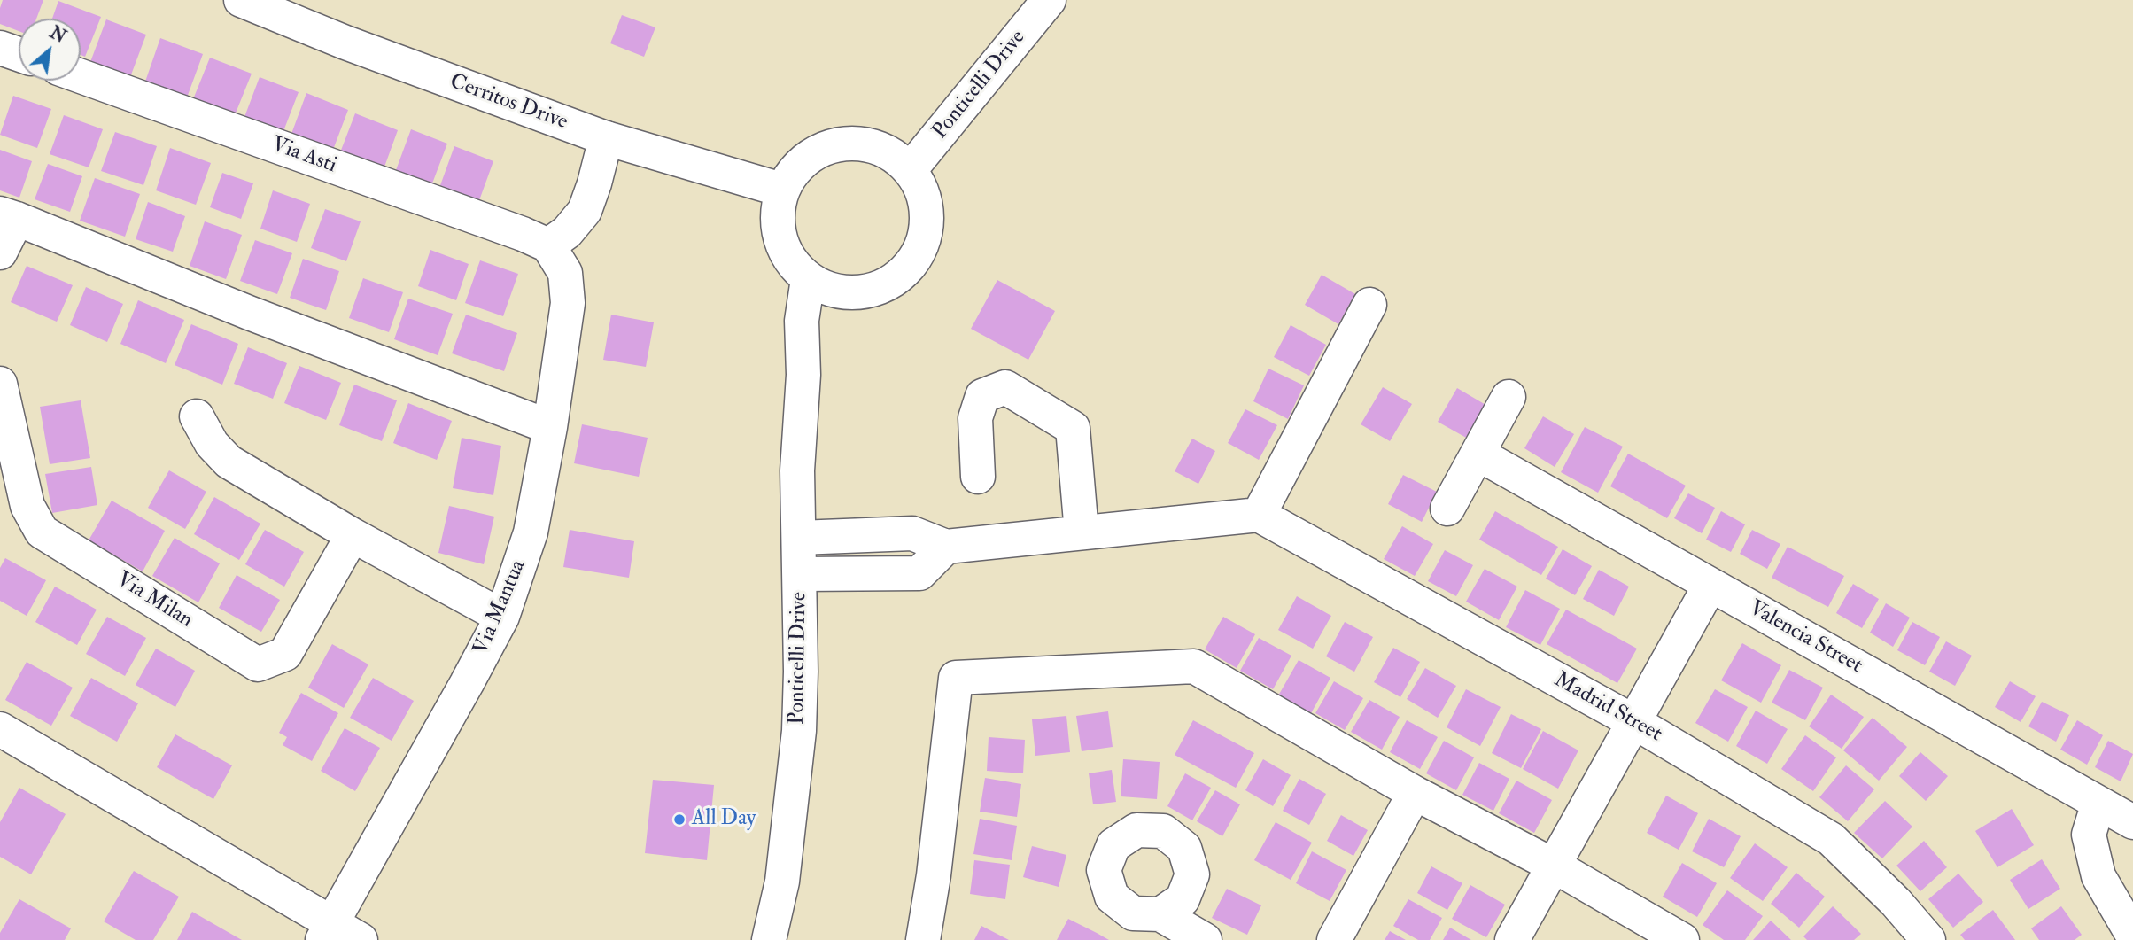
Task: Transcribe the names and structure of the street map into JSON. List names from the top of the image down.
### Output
{
  "streets": {
    "street": [
      "Ponticelli Drive",
      "Cerritos Drive",
      "Via Asti",
      "Via Milan",
      "Via Mantua",
      "Valencia Street",
      "Madrid Street"
    ]
  },
  "crossings": [
    ["Ponticelli Drive", "Cerritos Drive"],
    ["Via Asti", "Via Mantua"]
  ],
  "places": ["All Day"],
  "north": "top right"
}
